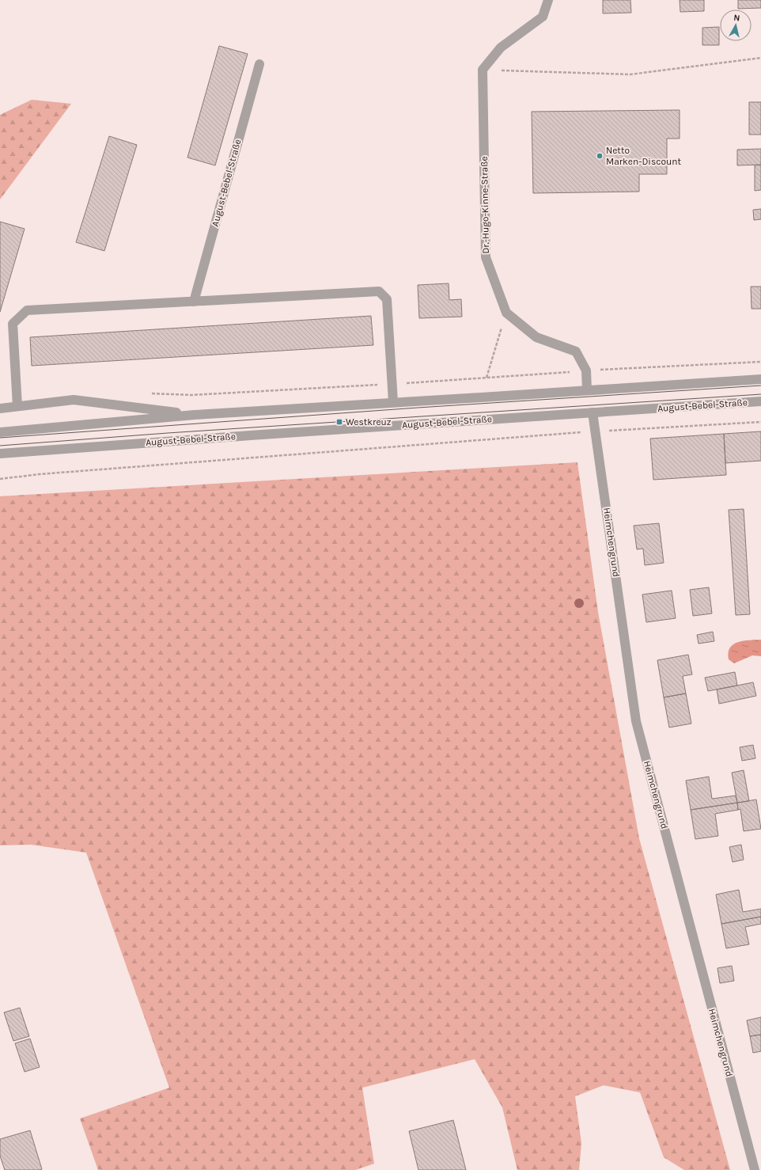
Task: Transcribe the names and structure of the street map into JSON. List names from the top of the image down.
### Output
{
  "streets": {
    "street": ["August-Bebel-Straße", "Dr.-Hugo-Kinne-Straße", "Heimchengrund"]
  },
  "crossings": [
    ["August-Bebel-Straße", "Heimchengrund"]
  ],
  "places": {
    "other": ["Netto Marken-Discount"],
    "transit": ["Westkreuz"]
  },
  "north": "top"
}
